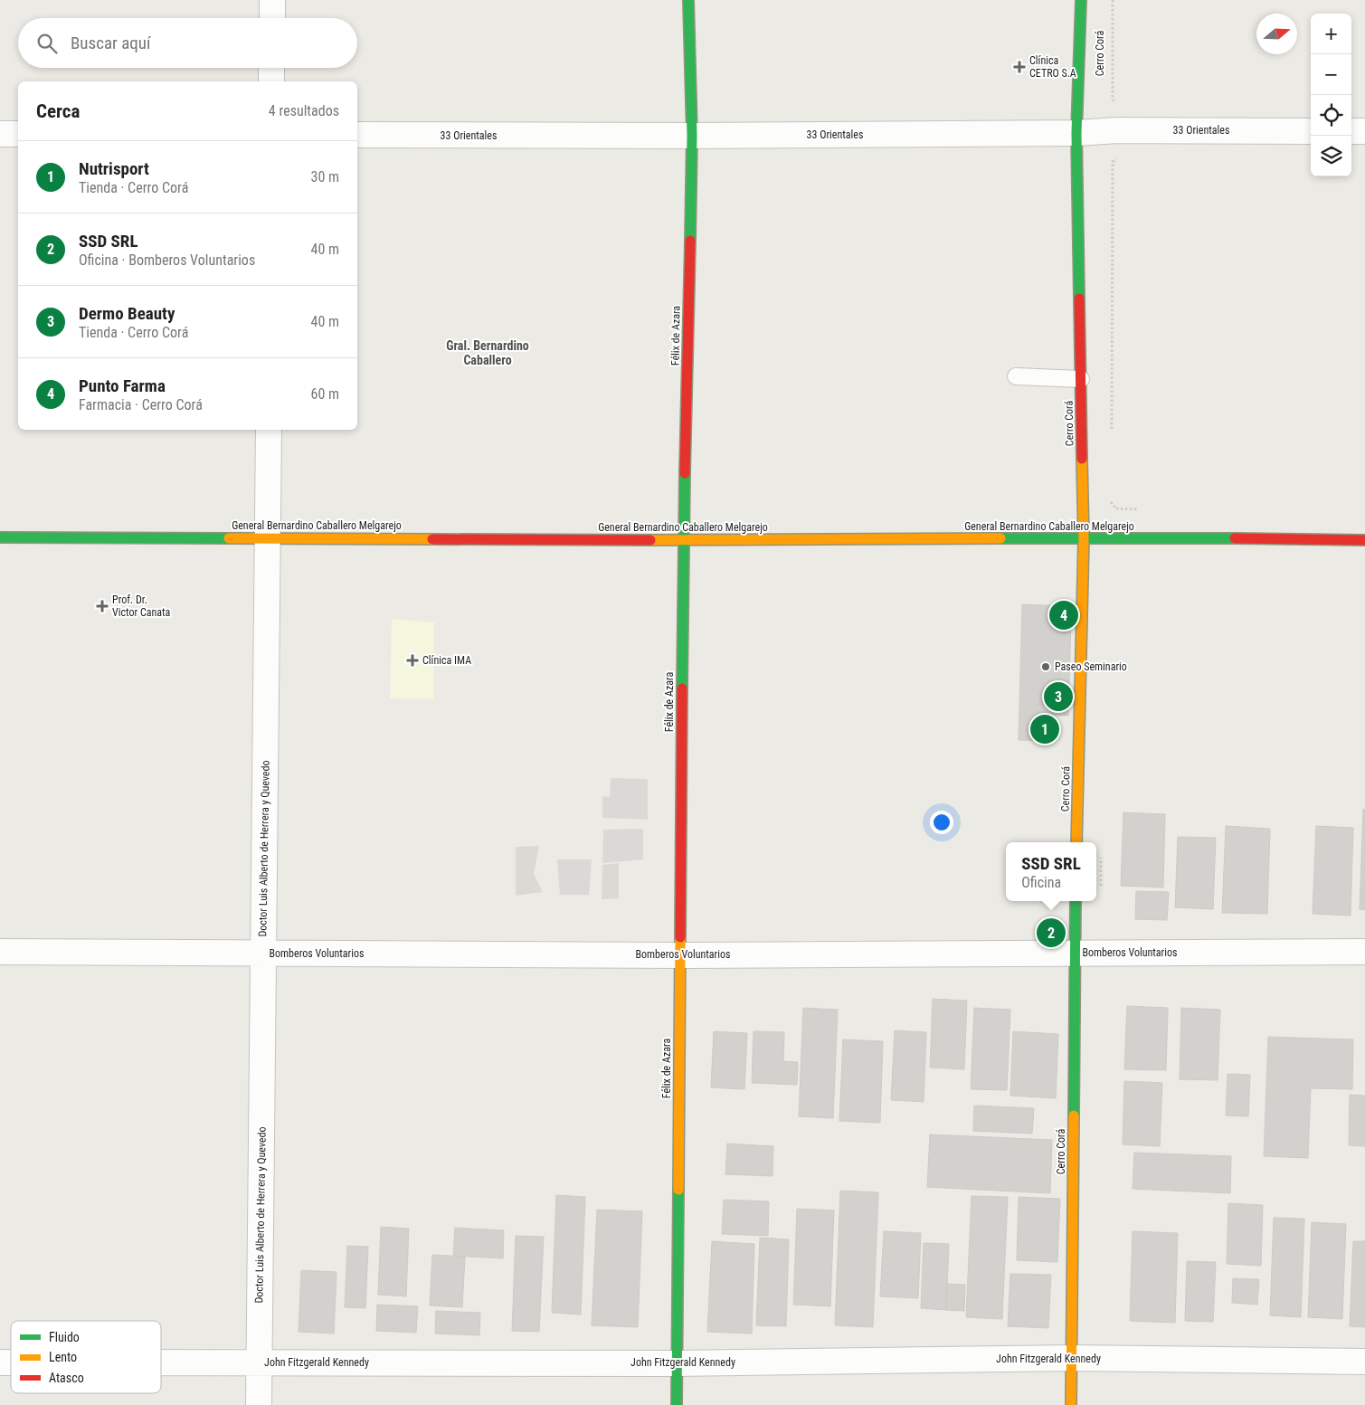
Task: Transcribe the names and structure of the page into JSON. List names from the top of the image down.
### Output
{
  "streets": {
    "street": [
      "Cerro Corá",
      "33 Orientales",
      "Félix de Azara",
      "General Bernardino Caballero Melgarejo",
      "Doctor Luis Alberto de Herrera y Quevedo",
      "Bomberos Voluntarios",
      "John Fitzgerald Kennedy"
    ]
  },
  "crossings": [
    ["Cerro Corá", "33 Orientales"],
    ["Cerro Corá", "General Bernardino Caballero Melgarejo"],
    ["Cerro Corá", "Bomberos Voluntarios"],
    ["Cerro Corá", "John Fitzgerald Kennedy"],
    ["33 Orientales", "Félix de Azara"],
    ["Félix de Azara", "General Bernardino Caballero Melgarejo"],
    ["Félix de Azara", "Bomberos Voluntarios"],
    ["Félix de Azara", "John Fitzgerald Kennedy"],
    ["General Bernardino Caballero Melgarejo", "Doctor Luis Alberto de Herrera y Quevedo"],
    ["Doctor Luis Alberto de Herrera y Quevedo", "Bomberos Voluntarios"],
    ["Doctor Luis Alberto de Herrera y Quevedo", "John Fitzgerald Kennedy"]
  ],
  "districts": ["Gral. Bernardino Caballero"],
  "places": {
    "health": ["Clínica CETRO S.A", "Prof. Dr. Victor Canata", "Clínica IMA"],
    "other": ["Paseo Seminario"]
  },
  "legend": ["Fluido", "Lento", "Atasco"],
  "north": "right",
  "page": {
    "map_buttons": ["+", "−"],
    "search": "Buscar aquí",
    "heading": ["Cerca", "4 resultados"],
    "list": [
      {
        "mark": "1",
        "name": "Nutrisport",
        "note": "Tienda · Cerro Corá",
        "value": "30 m"
      },
      {
        "mark": "2",
        "name": "SSD SRL",
        "note": "Oficina · Bomberos Voluntarios",
        "value": "40 m"
      },
      {
        "mark": "3",
        "name": "Dermo Beauty",
        "note": "Tienda · Cerro Corá",
        "value": "40 m"
      },
      {
        "mark": "4",
        "name": "Punto Farma",
        "note": "Farmacia · Cerro Corá",
        "value": "60 m"
      }
    ],
    "pins": [
      "4",
      "3",
      "1",
      "2"
    ],
    "popup": ["SSD SRL", "Oficina"]
  }
}
